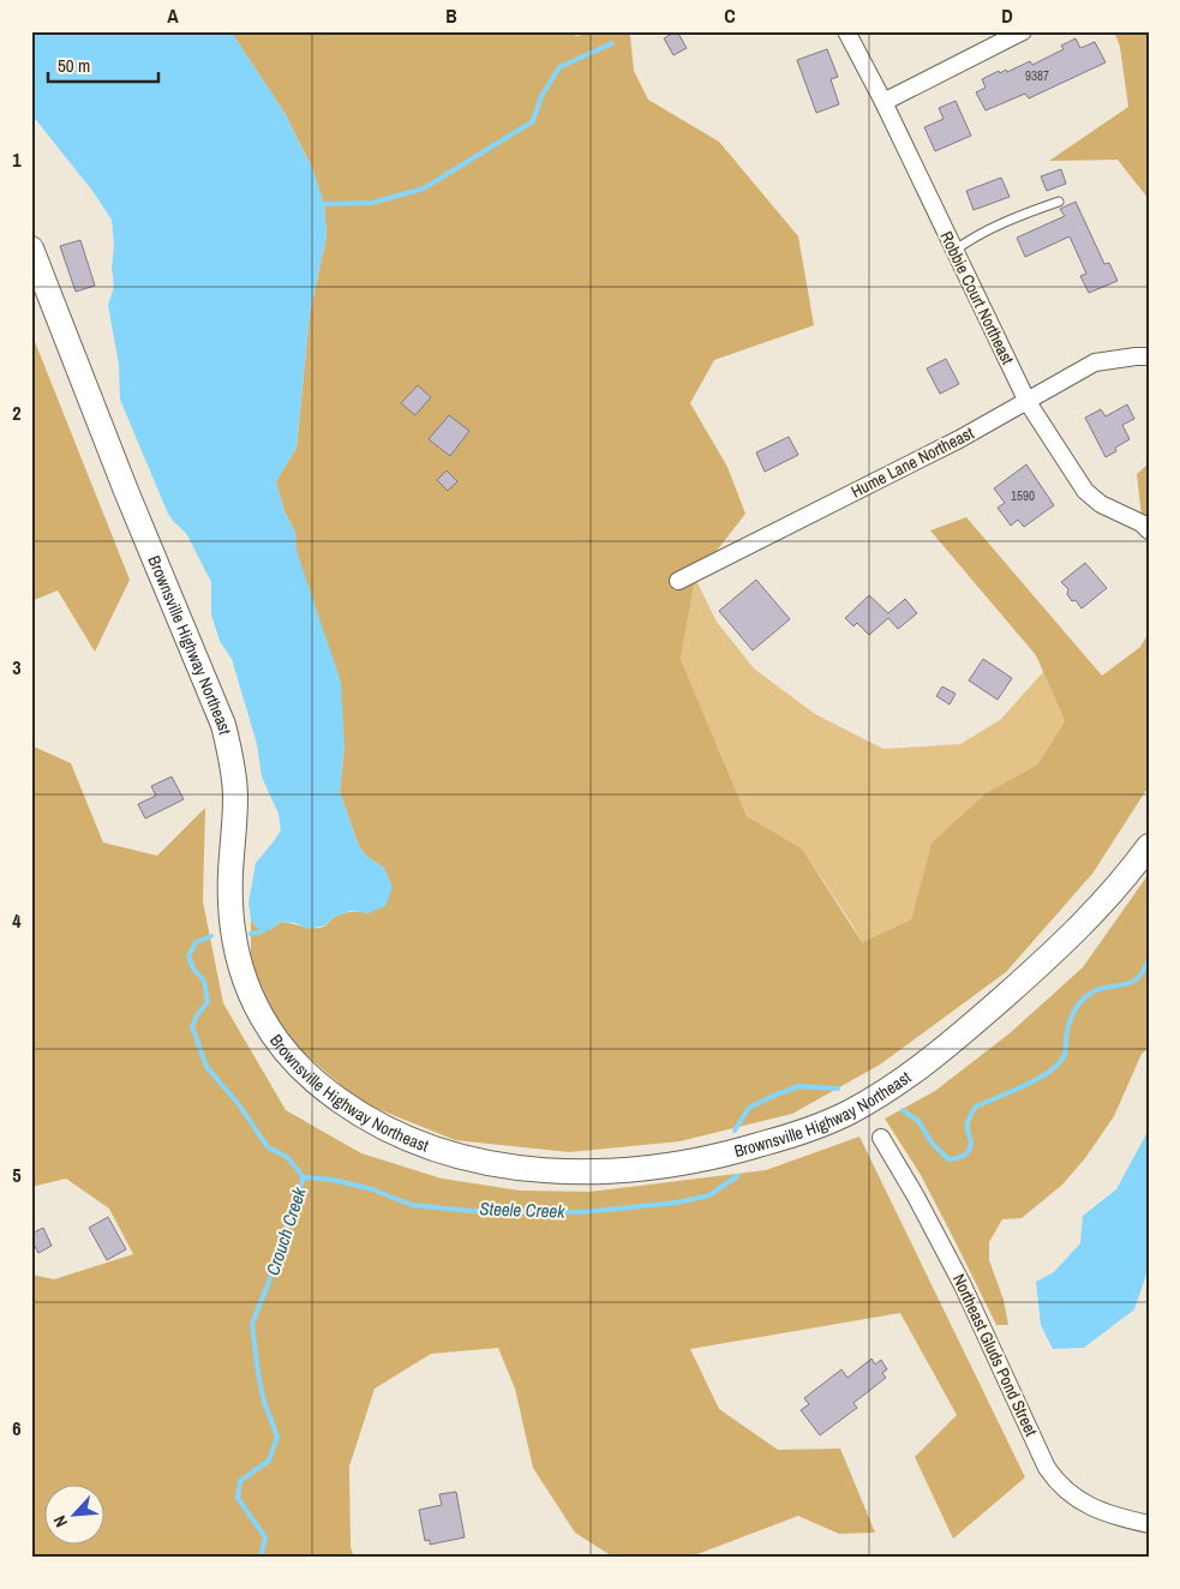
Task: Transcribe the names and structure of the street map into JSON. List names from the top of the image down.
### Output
{
  "streets": {
    "main road": ["Brownsville Highway Northeast"],
    "street": ["Robbie Court Northeast", "Hume Lane Northeast", "Northeast Gluds Pond Street"]
  },
  "crossings": [
    ["Robbie Court Northeast", "Hume Lane Northeast"]
  ],
  "water": ["Steele Creek", "Crouch Creek"],
  "house_numbers": ["9387", "1590"],
  "scale_bar": "50 m",
  "north": "bottom left",
  "grid": {
    "columns": [
      "A",
      "B",
      "C",
      "D"
    ],
    "rows": [
      "1",
      "2",
      "3",
      "4",
      "5",
      "6"
    ]
  }
}
